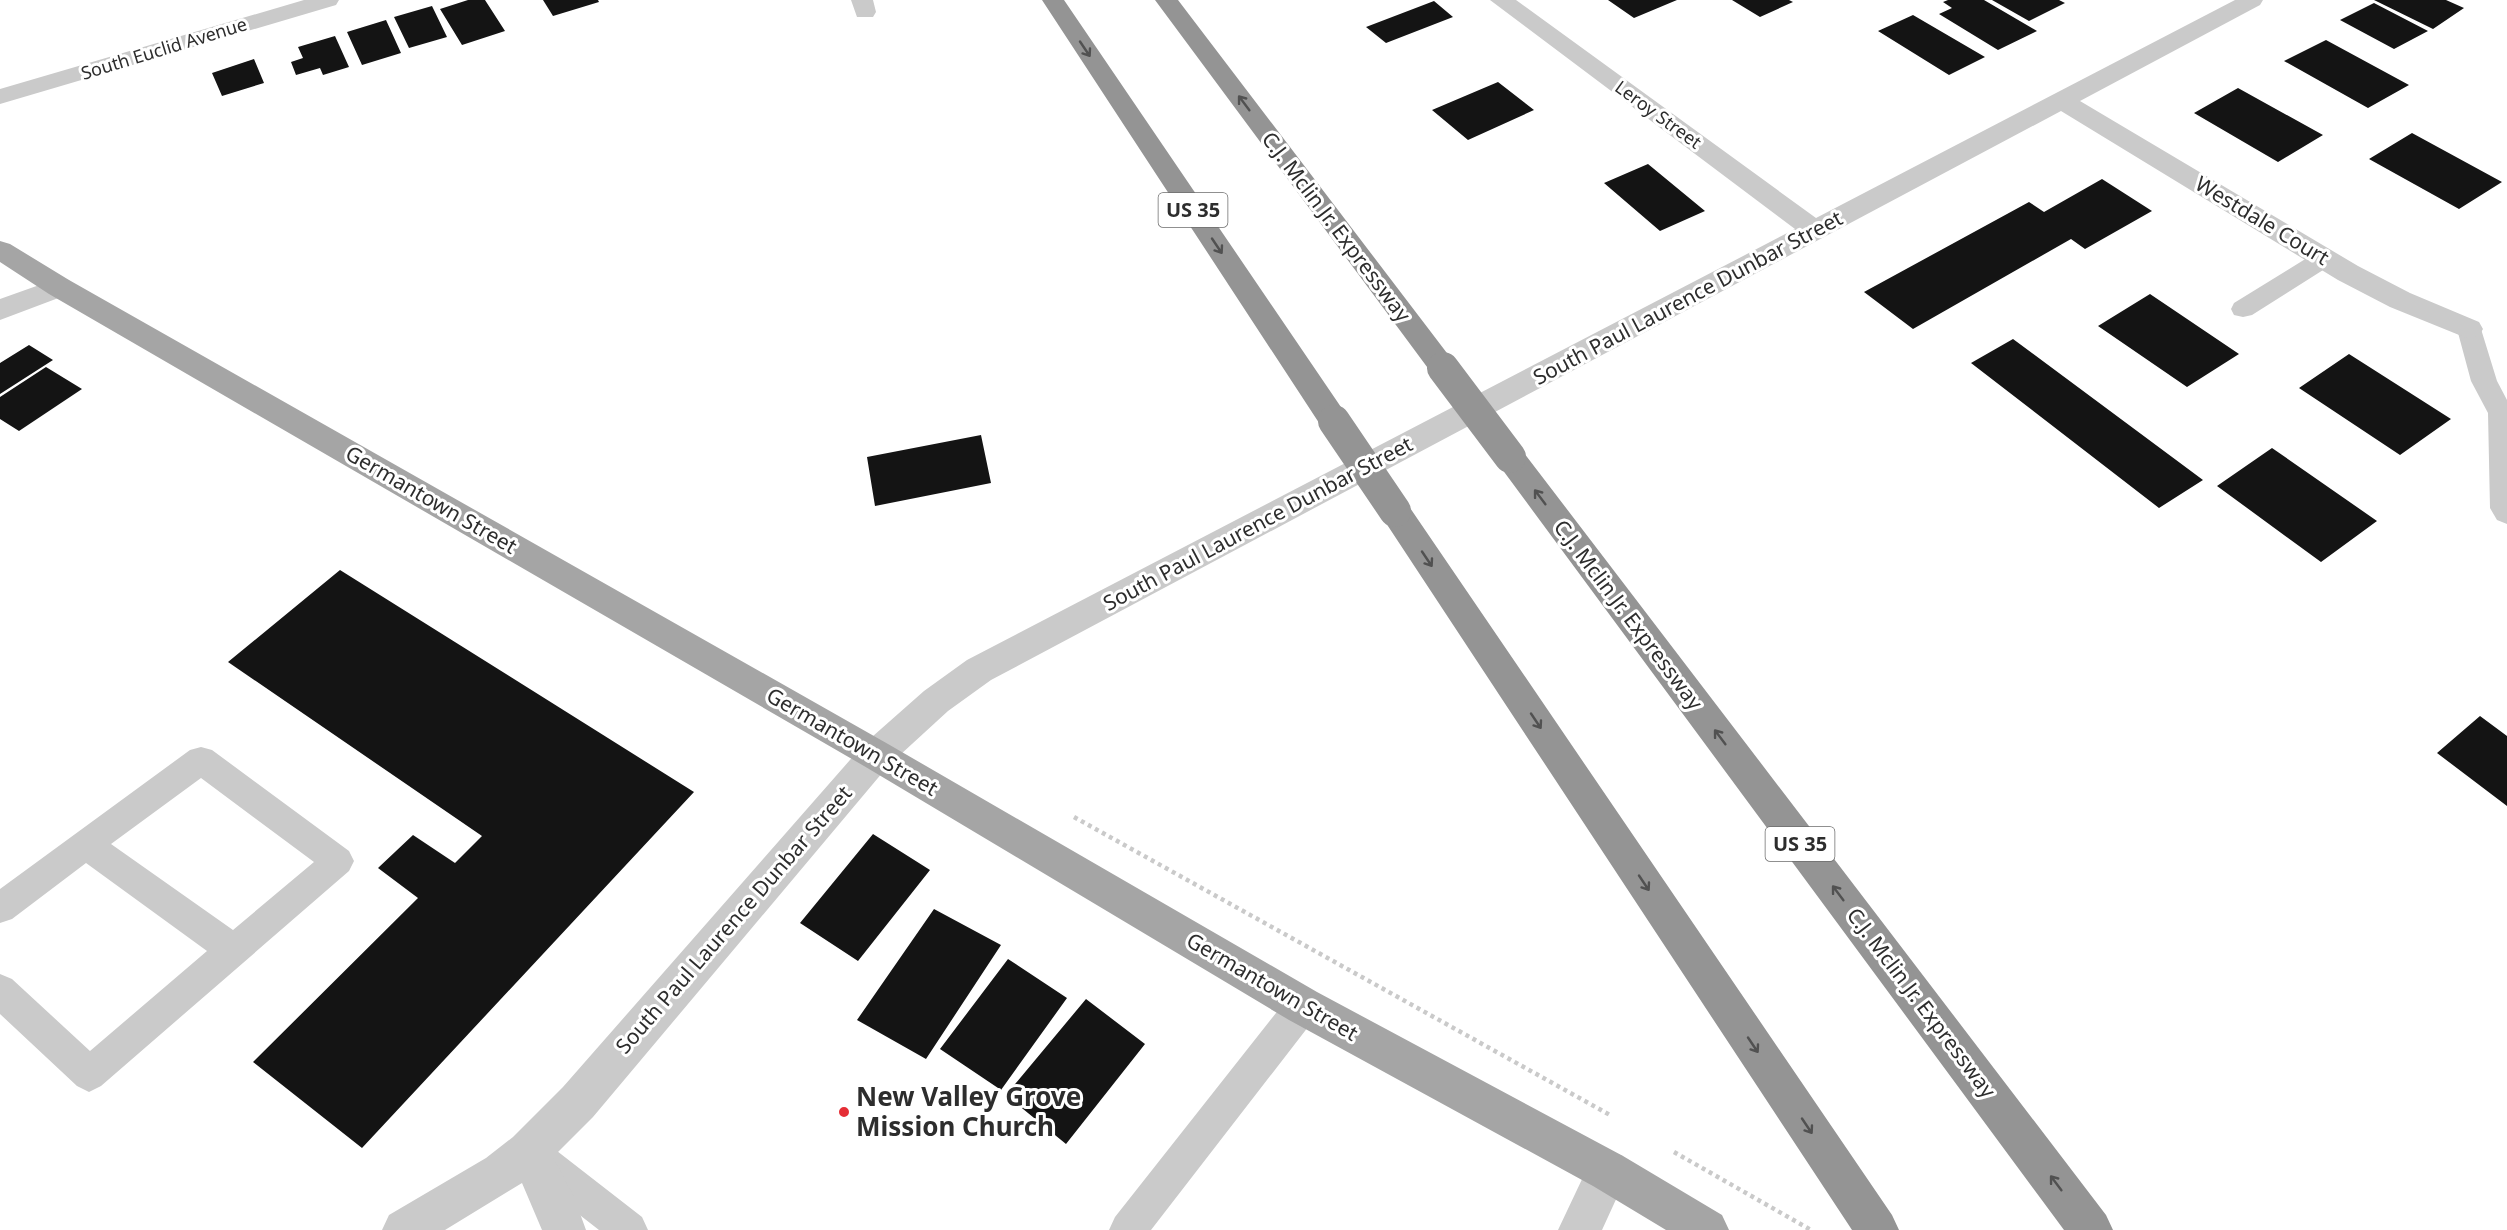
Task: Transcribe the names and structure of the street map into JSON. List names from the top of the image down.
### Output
{
  "streets": {
    "highway": ["US 35", "C.J. Mclin Jr. Expressway"],
    "main road": ["Germantown Street"],
    "street": [
      "South Euclid Avenue",
      "Leroy Street",
      "Westdale Court",
      "South Paul Laurence Dunbar Street"
    ]
  },
  "crossings": [
    ["Leroy Street", "South Paul Laurence Dunbar Street"],
    ["Westdale Court", "South Paul Laurence Dunbar Street"],
    ["South Paul Laurence Dunbar Street", "Germantown Street"]
  ],
  "places": ["New Valley Grove Mission Church"]
}
